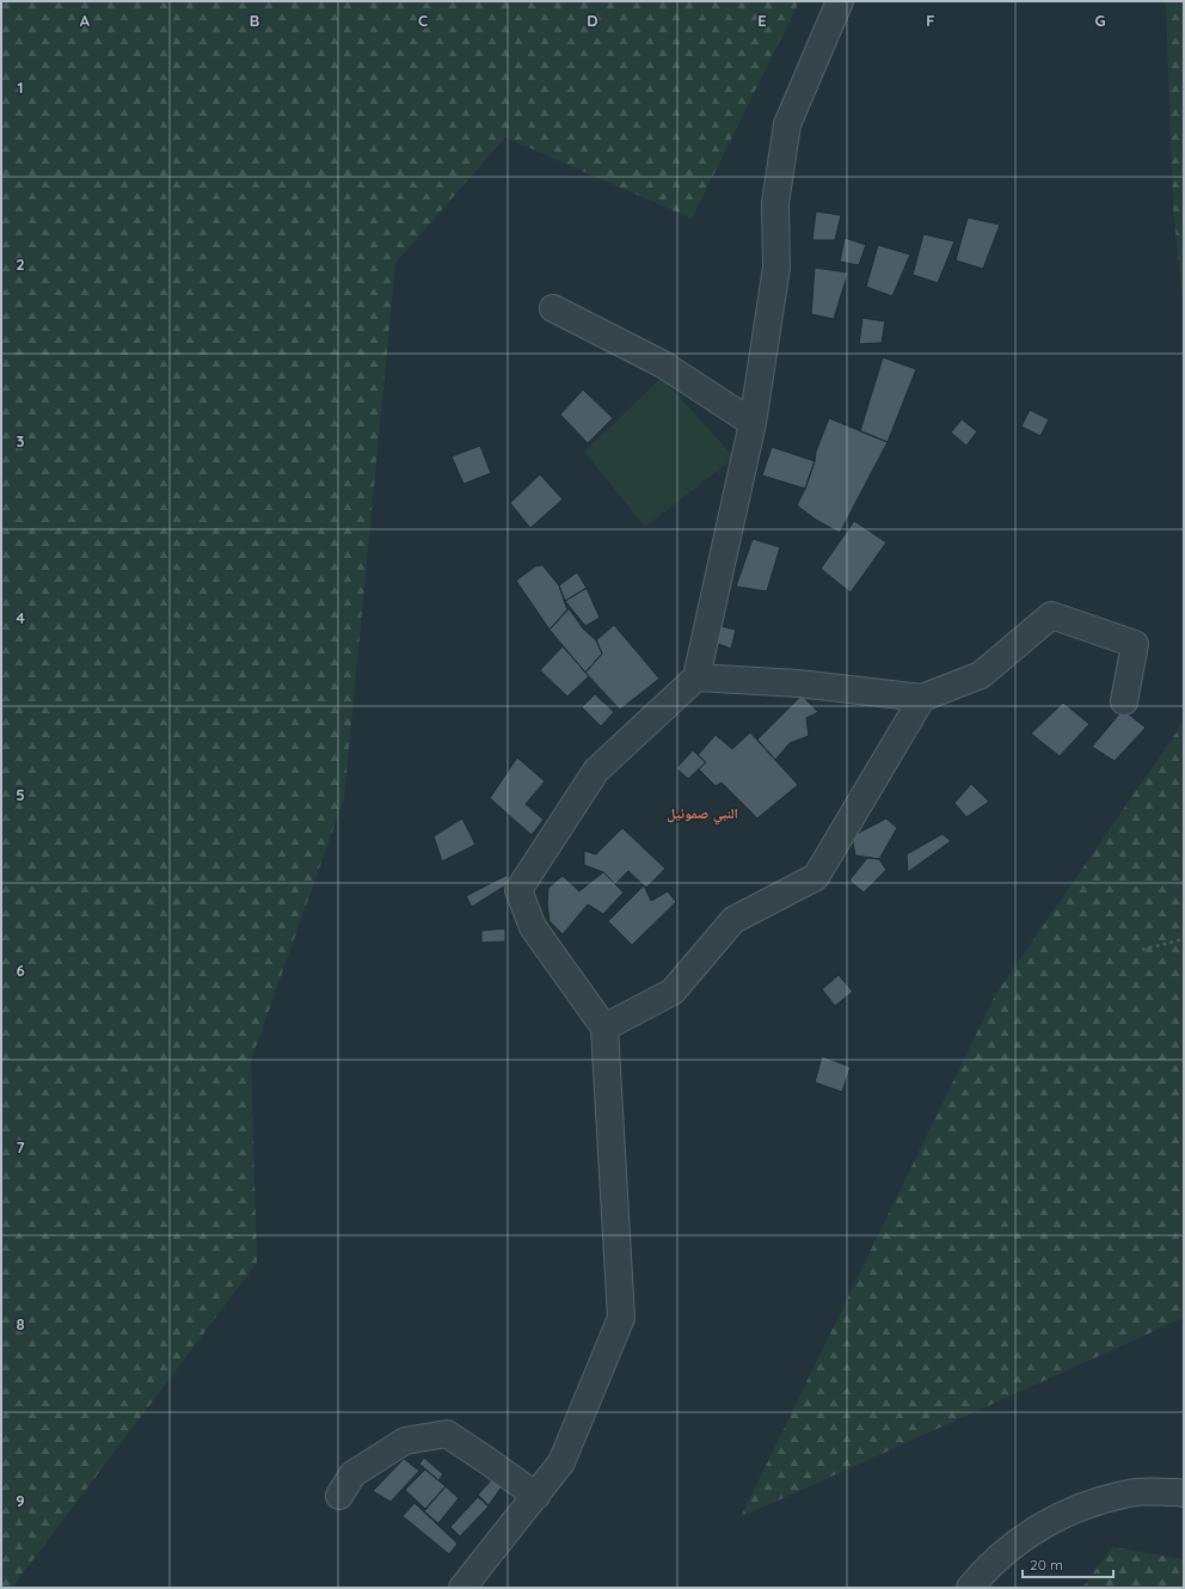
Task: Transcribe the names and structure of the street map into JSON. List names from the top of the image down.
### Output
{
  "districts": ["النبي صموئيل"],
  "scale_bar": "20 m",
  "grid": {
    "columns": [
      "A",
      "B",
      "C",
      "D",
      "E",
      "F",
      "G"
    ],
    "rows": [
      "1",
      "2",
      "3",
      "4",
      "5",
      "6",
      "7",
      "8",
      "9"
    ]
  }
}
